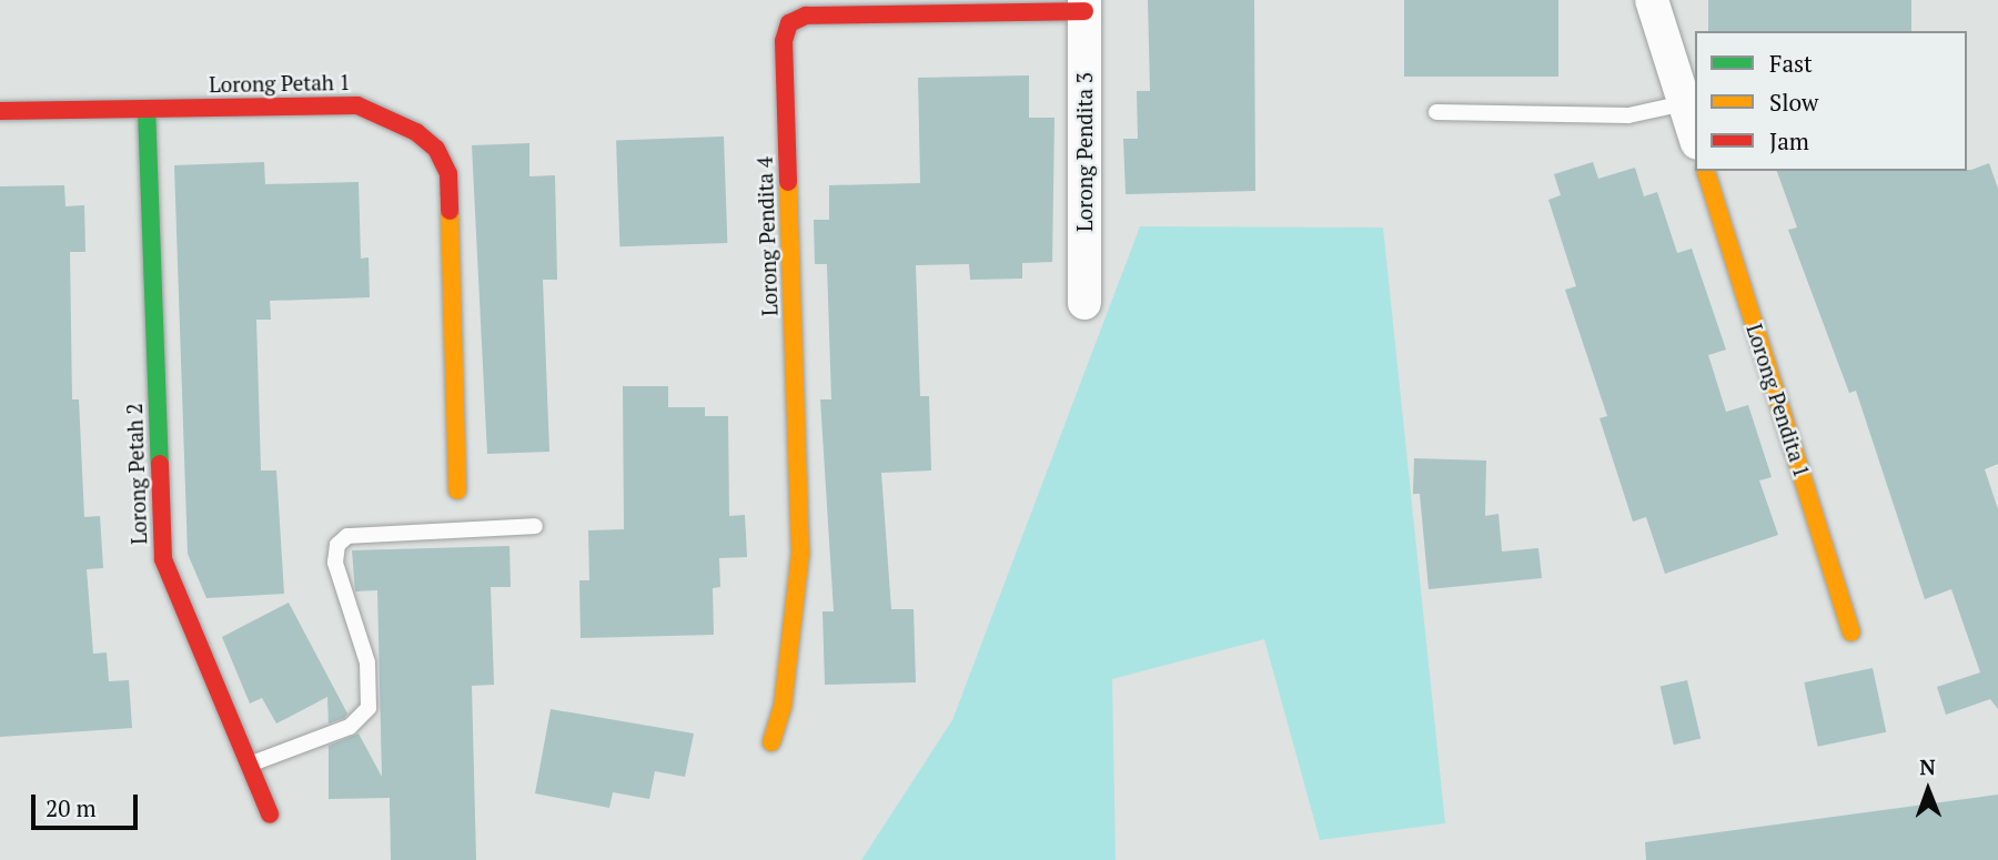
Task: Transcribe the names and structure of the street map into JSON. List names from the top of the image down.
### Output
{
  "streets": {
    "street": [
      "Lorong Petah 1",
      "Lorong Pendita 3",
      "Lorong Pendita 4",
      "Lorong Pendita 1",
      "Lorong Petah 2"
    ]
  },
  "crossings": [
    ["Lorong Petah 1", "Lorong Petah 2"],
    ["Lorong Pendita 3", "Lorong Pendita 4"]
  ],
  "legend": ["Fast", "Slow", "Jam"],
  "scale_bar": "20 m",
  "north": "top"
}
